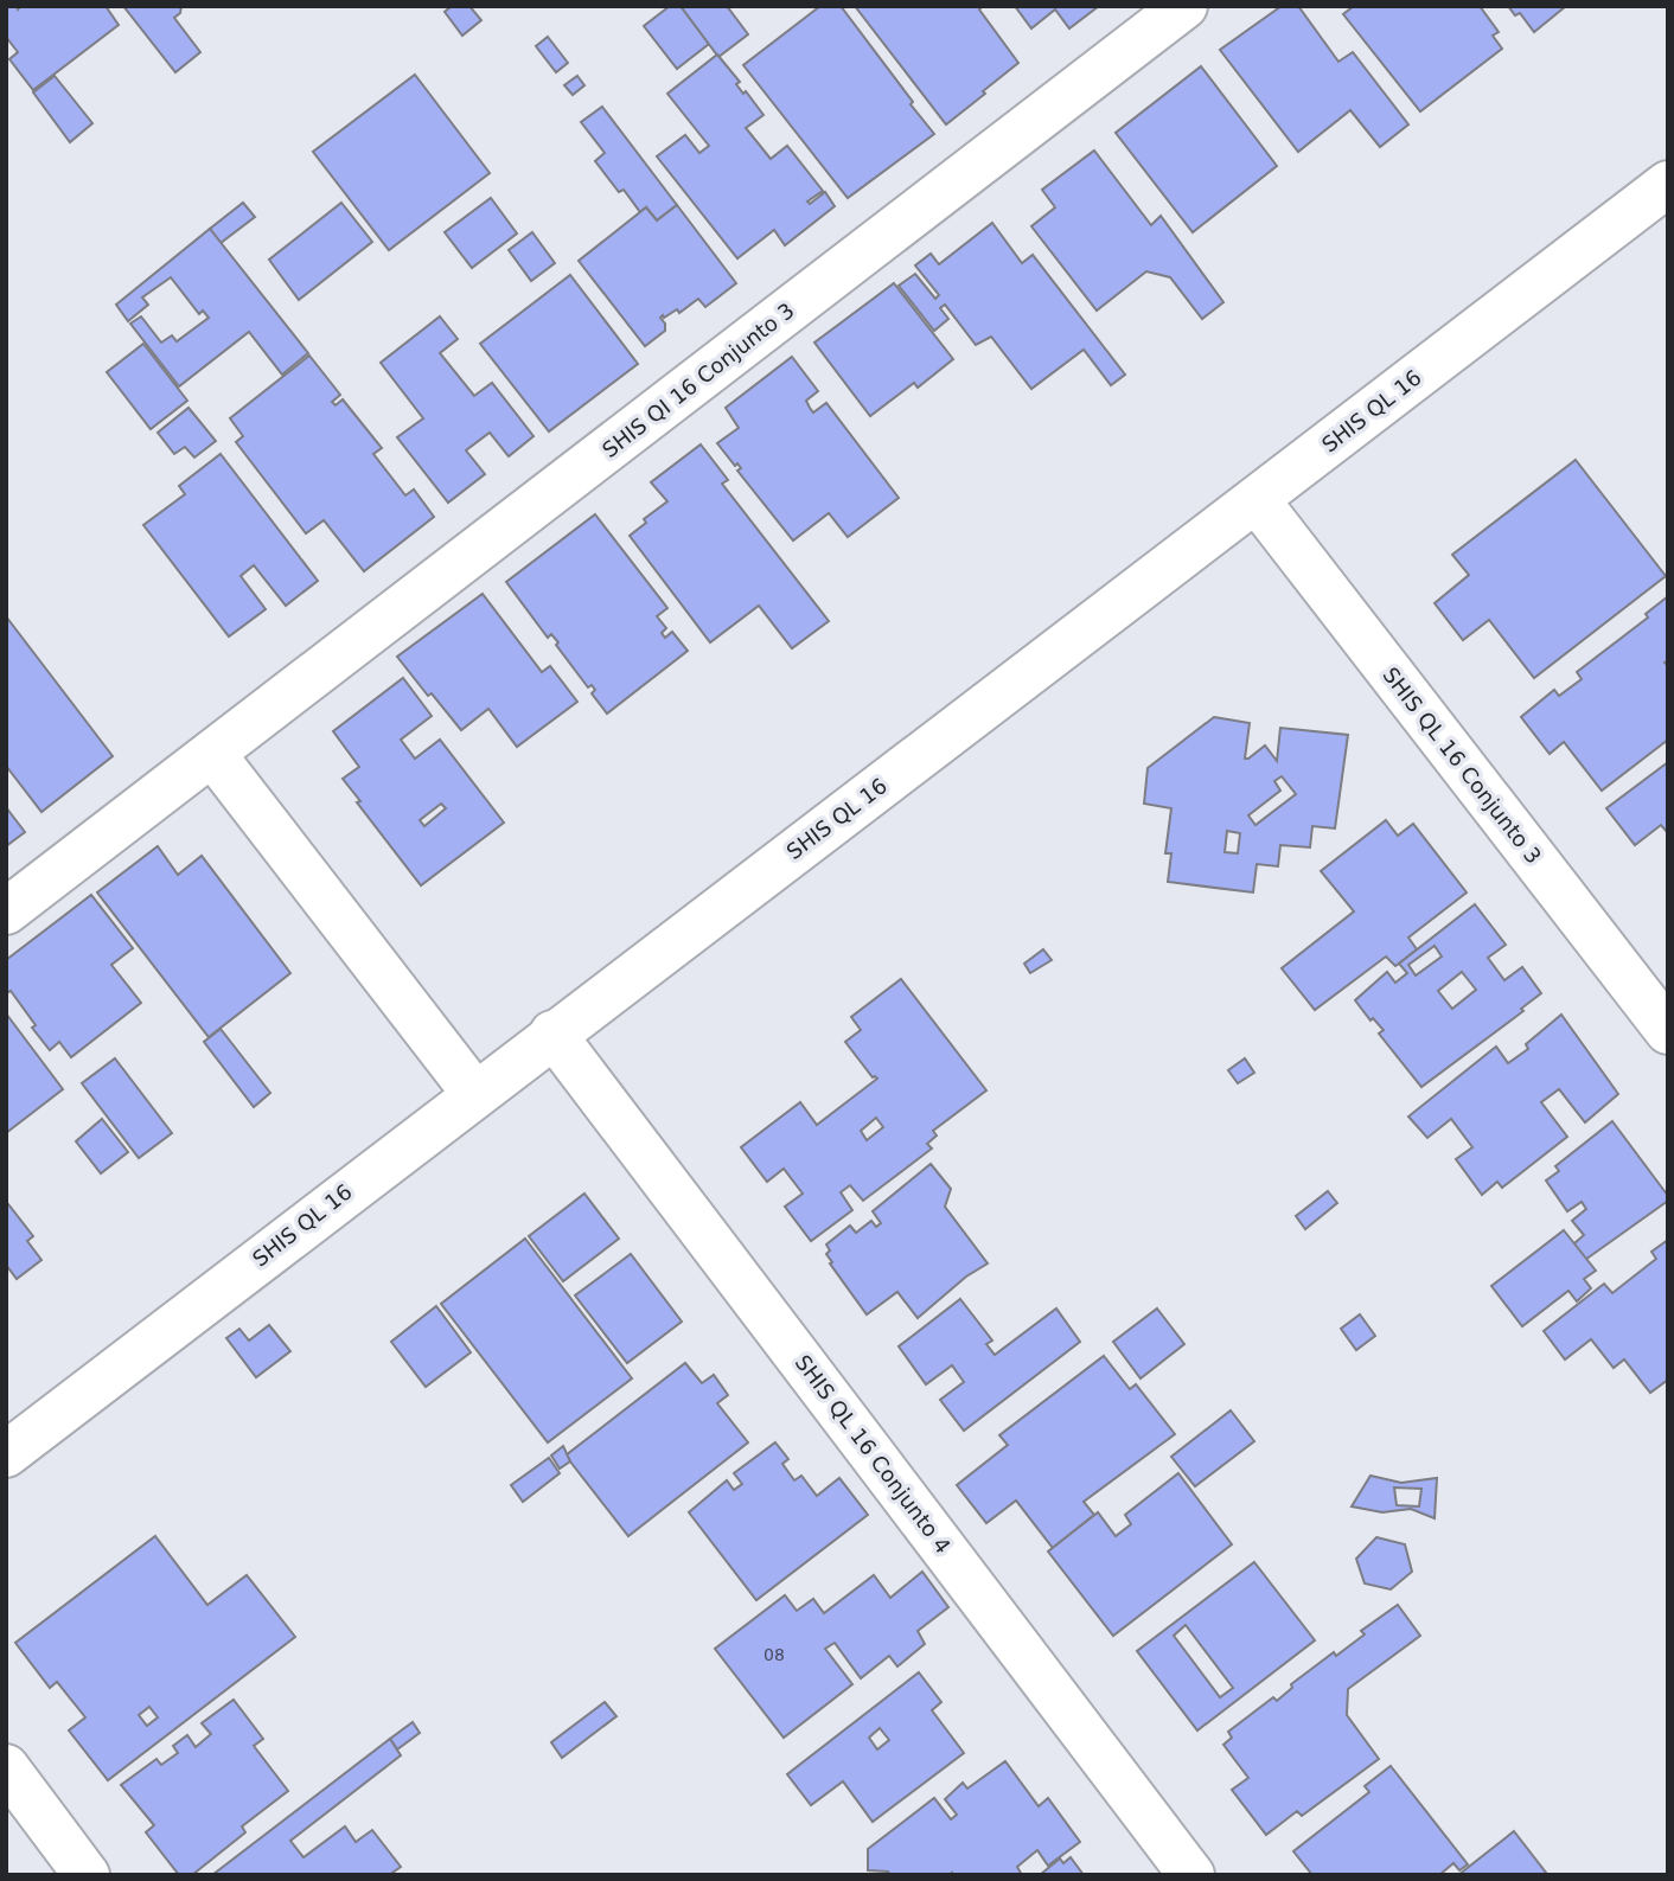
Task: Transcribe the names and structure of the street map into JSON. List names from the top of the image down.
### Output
{
  "streets": {
    "street": [
      "SHIS QI 16 Conjunto 3",
      "SHIS QL 16",
      "SHIS QL 16 Conjunto 3",
      "SHIS QL 16 Conjunto 4"
    ]
  },
  "crossings": [
    ["SHIS QL 16", "SHIS QL 16 Conjunto 3"],
    ["SHIS QL 16", "SHIS QL 16 Conjunto 4"]
  ],
  "house_numbers": ["08"]
}
